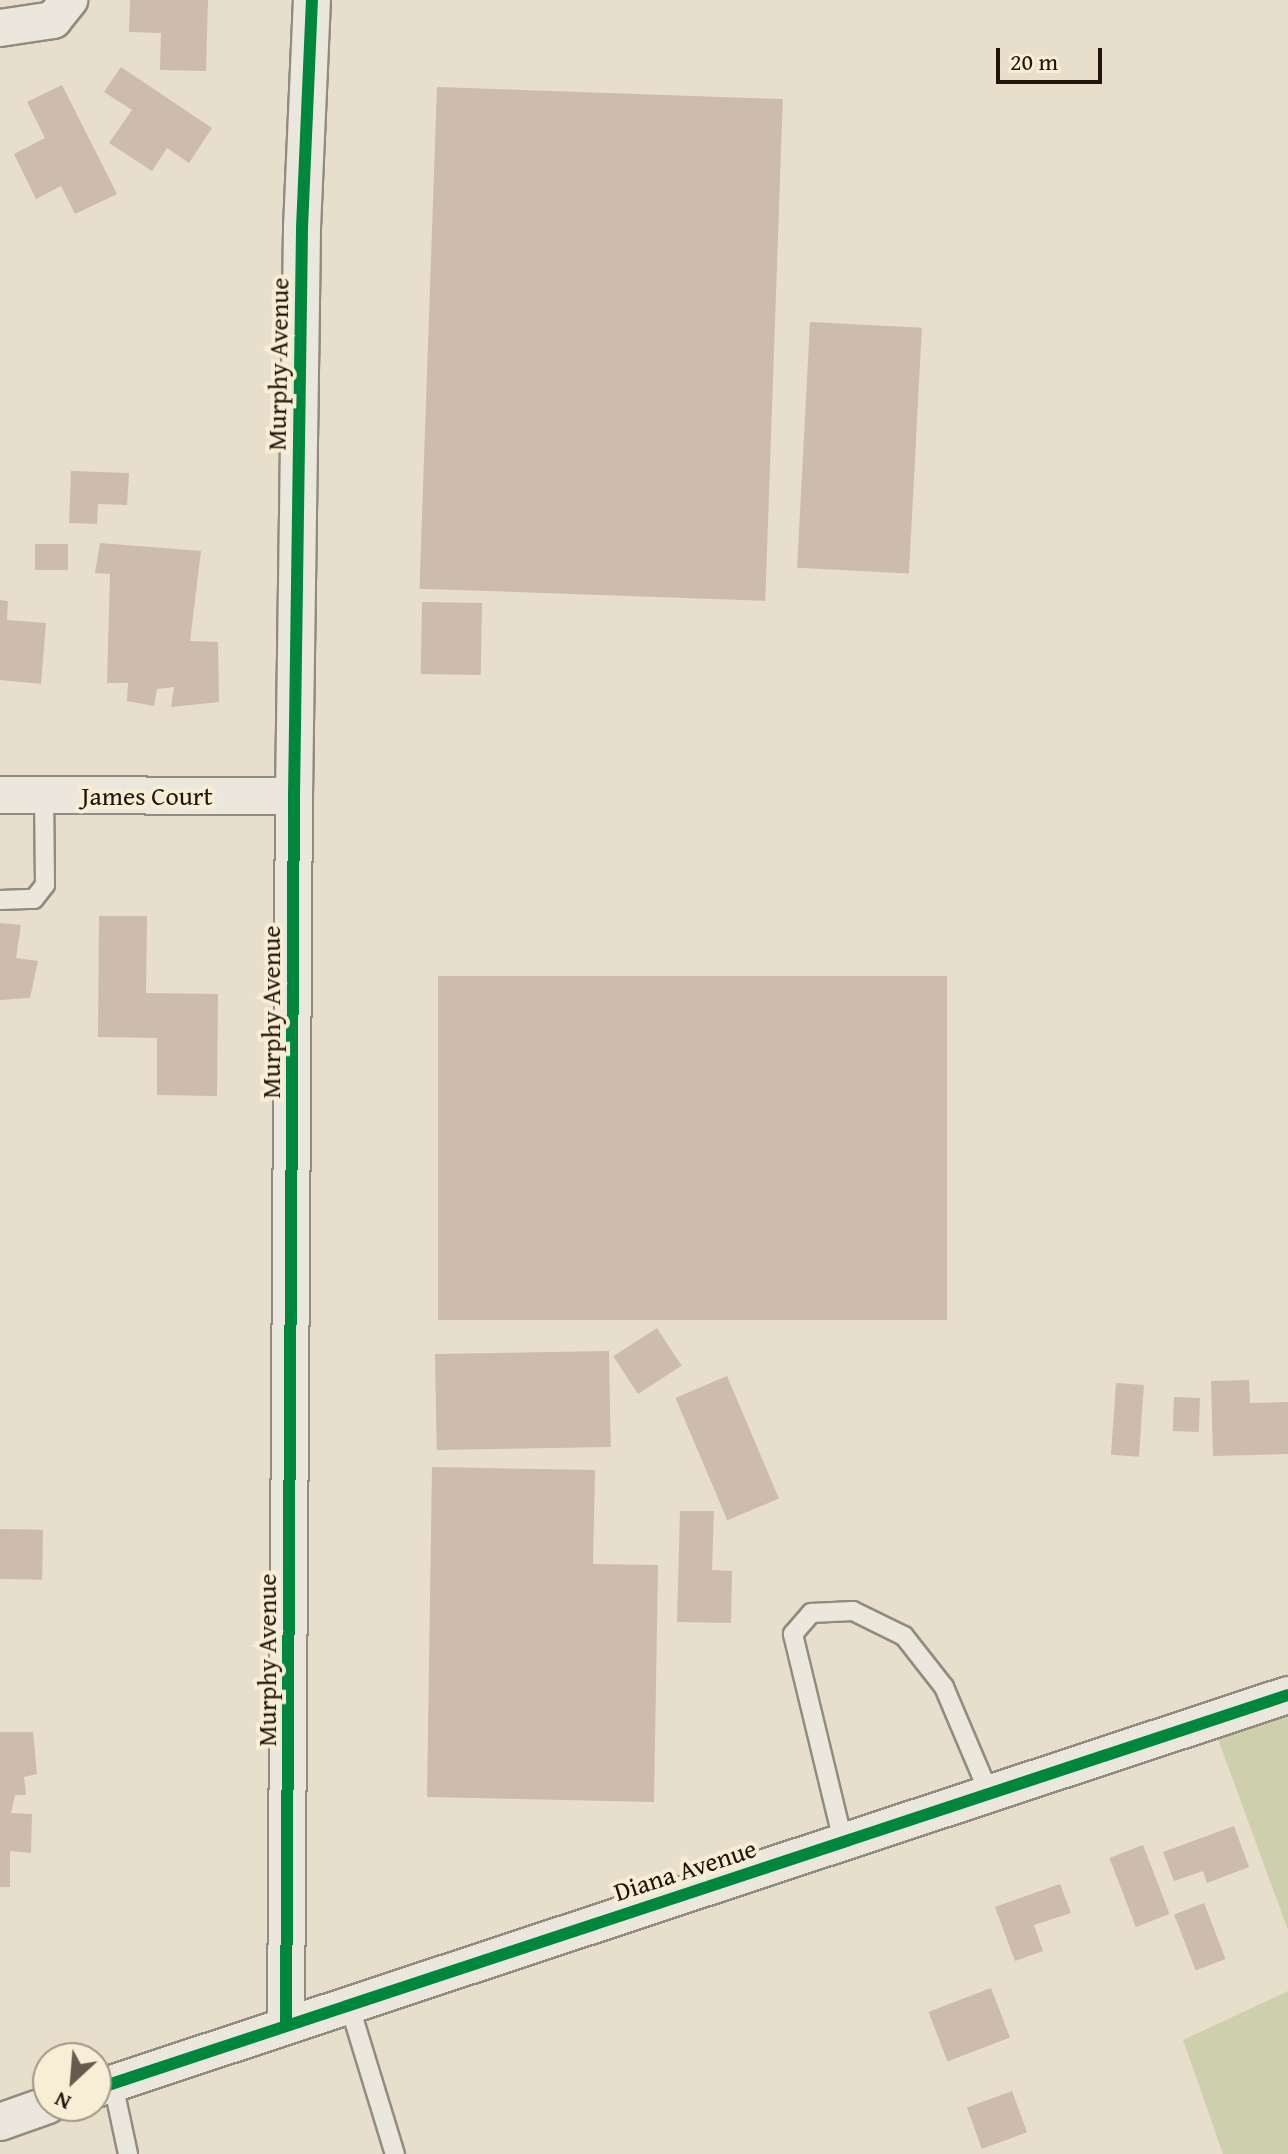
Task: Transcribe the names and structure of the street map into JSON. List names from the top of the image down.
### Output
{
  "streets": {
    "street": ["Murphy Avenue", "James Court", "Diana Avenue"]
  },
  "crossings": [
    ["Murphy Avenue", "James Court"],
    ["Murphy Avenue", "Diana Avenue"]
  ],
  "scale_bar": "20 m",
  "north": "bottom left"
}
